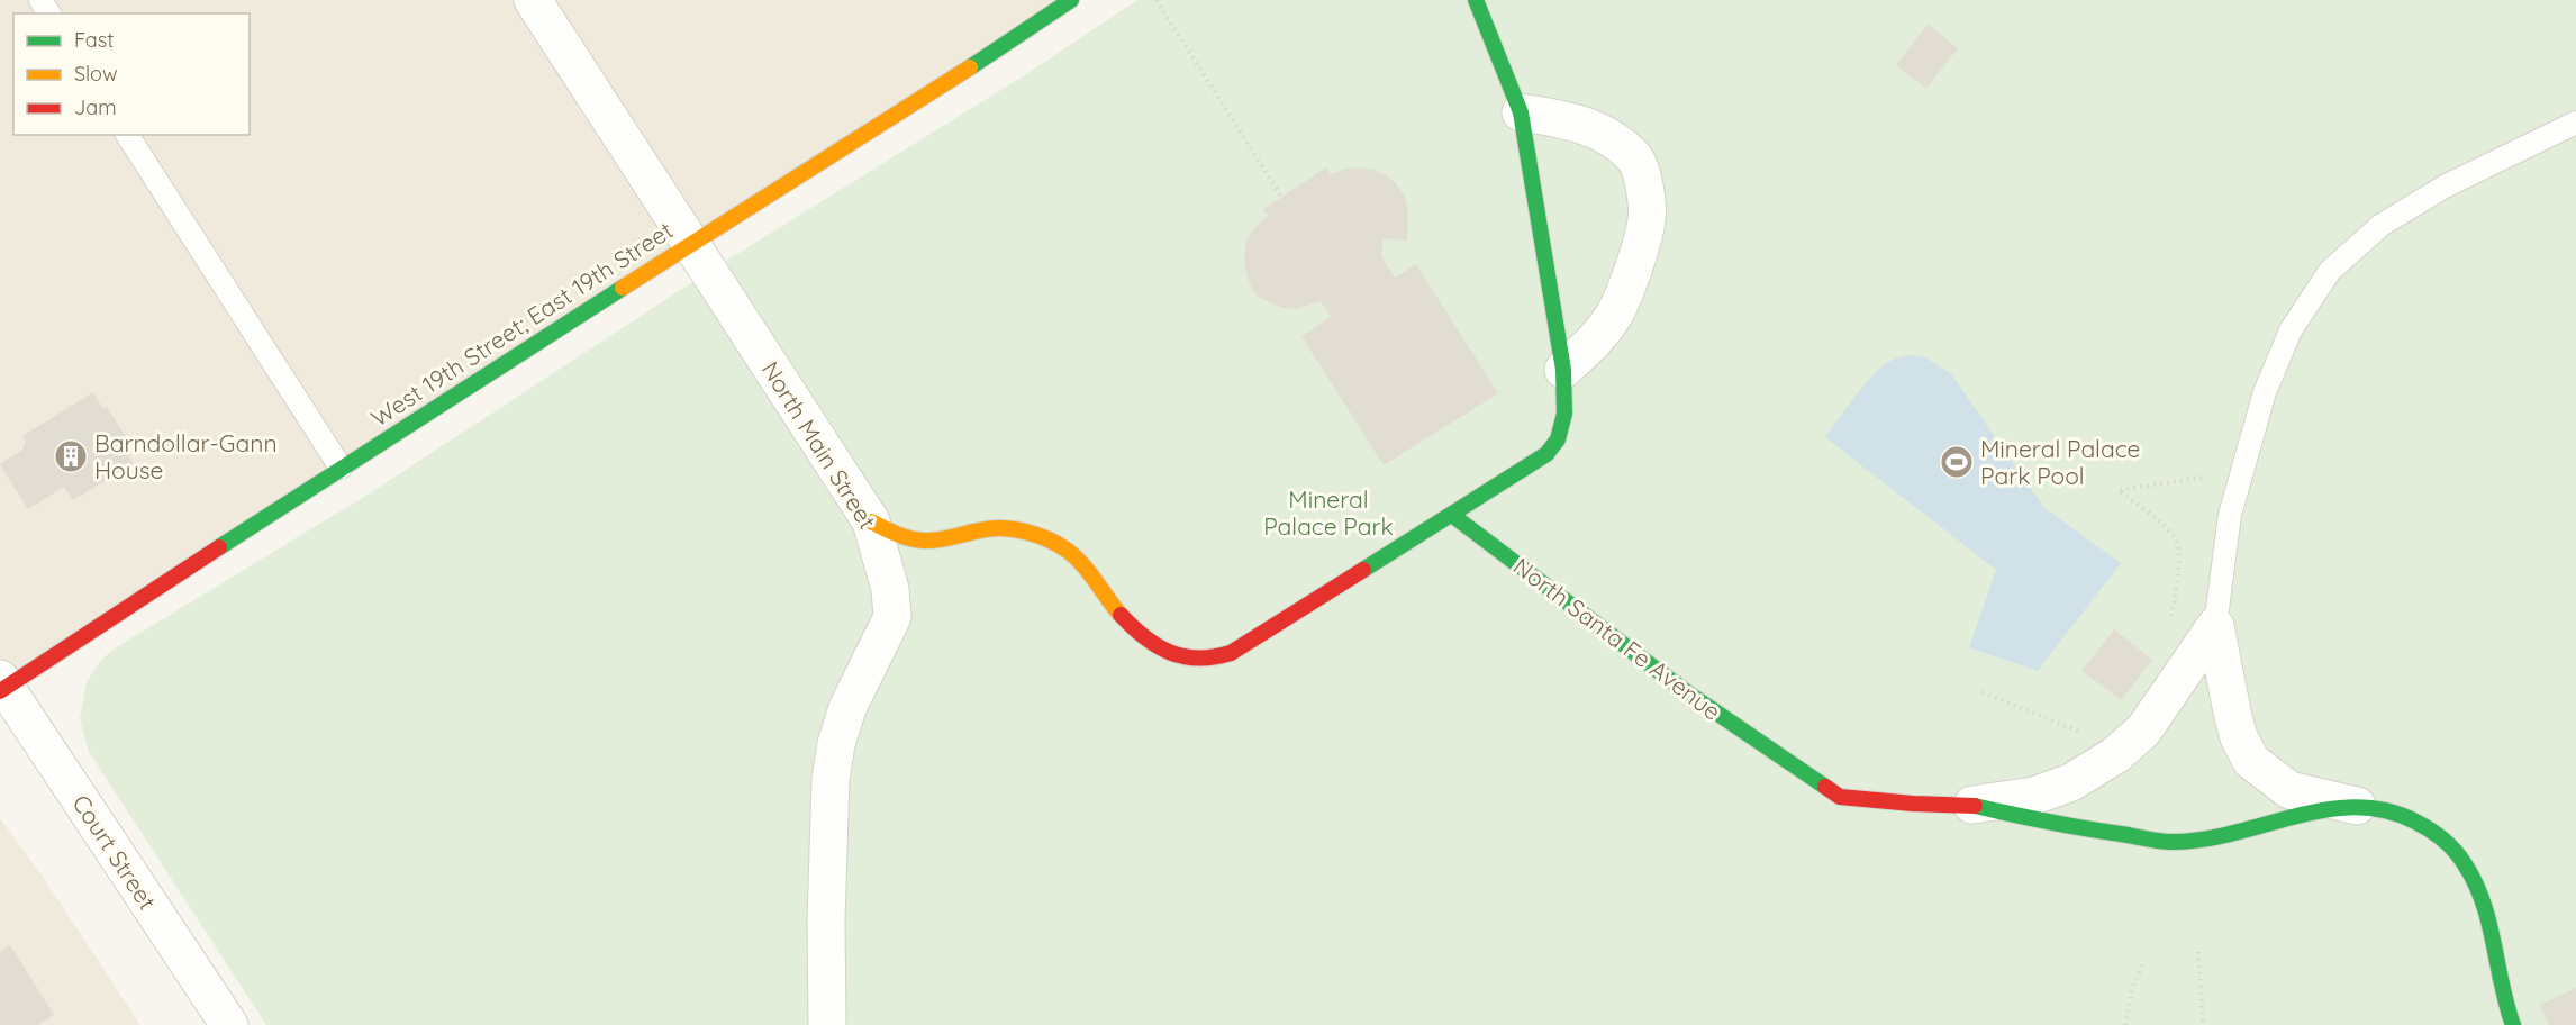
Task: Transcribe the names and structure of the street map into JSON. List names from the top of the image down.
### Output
{
  "streets": {
    "street": [
      "West 19th Street; East 19th Street",
      "North Main Street",
      "North Santa Fe Avenue",
      "Court Street"
    ]
  },
  "crossings": [
    ["West 19th Street; East 19th Street", "North Main Street"],
    ["West 19th Street; East 19th Street", "Court Street"]
  ],
  "parks": ["Mineral Palace Park"],
  "places": {
    "building": ["Barndollar-Gann House"],
    "sports": ["Mineral Palace Park Pool"]
  },
  "legend": ["Fast", "Slow", "Jam"]
}
